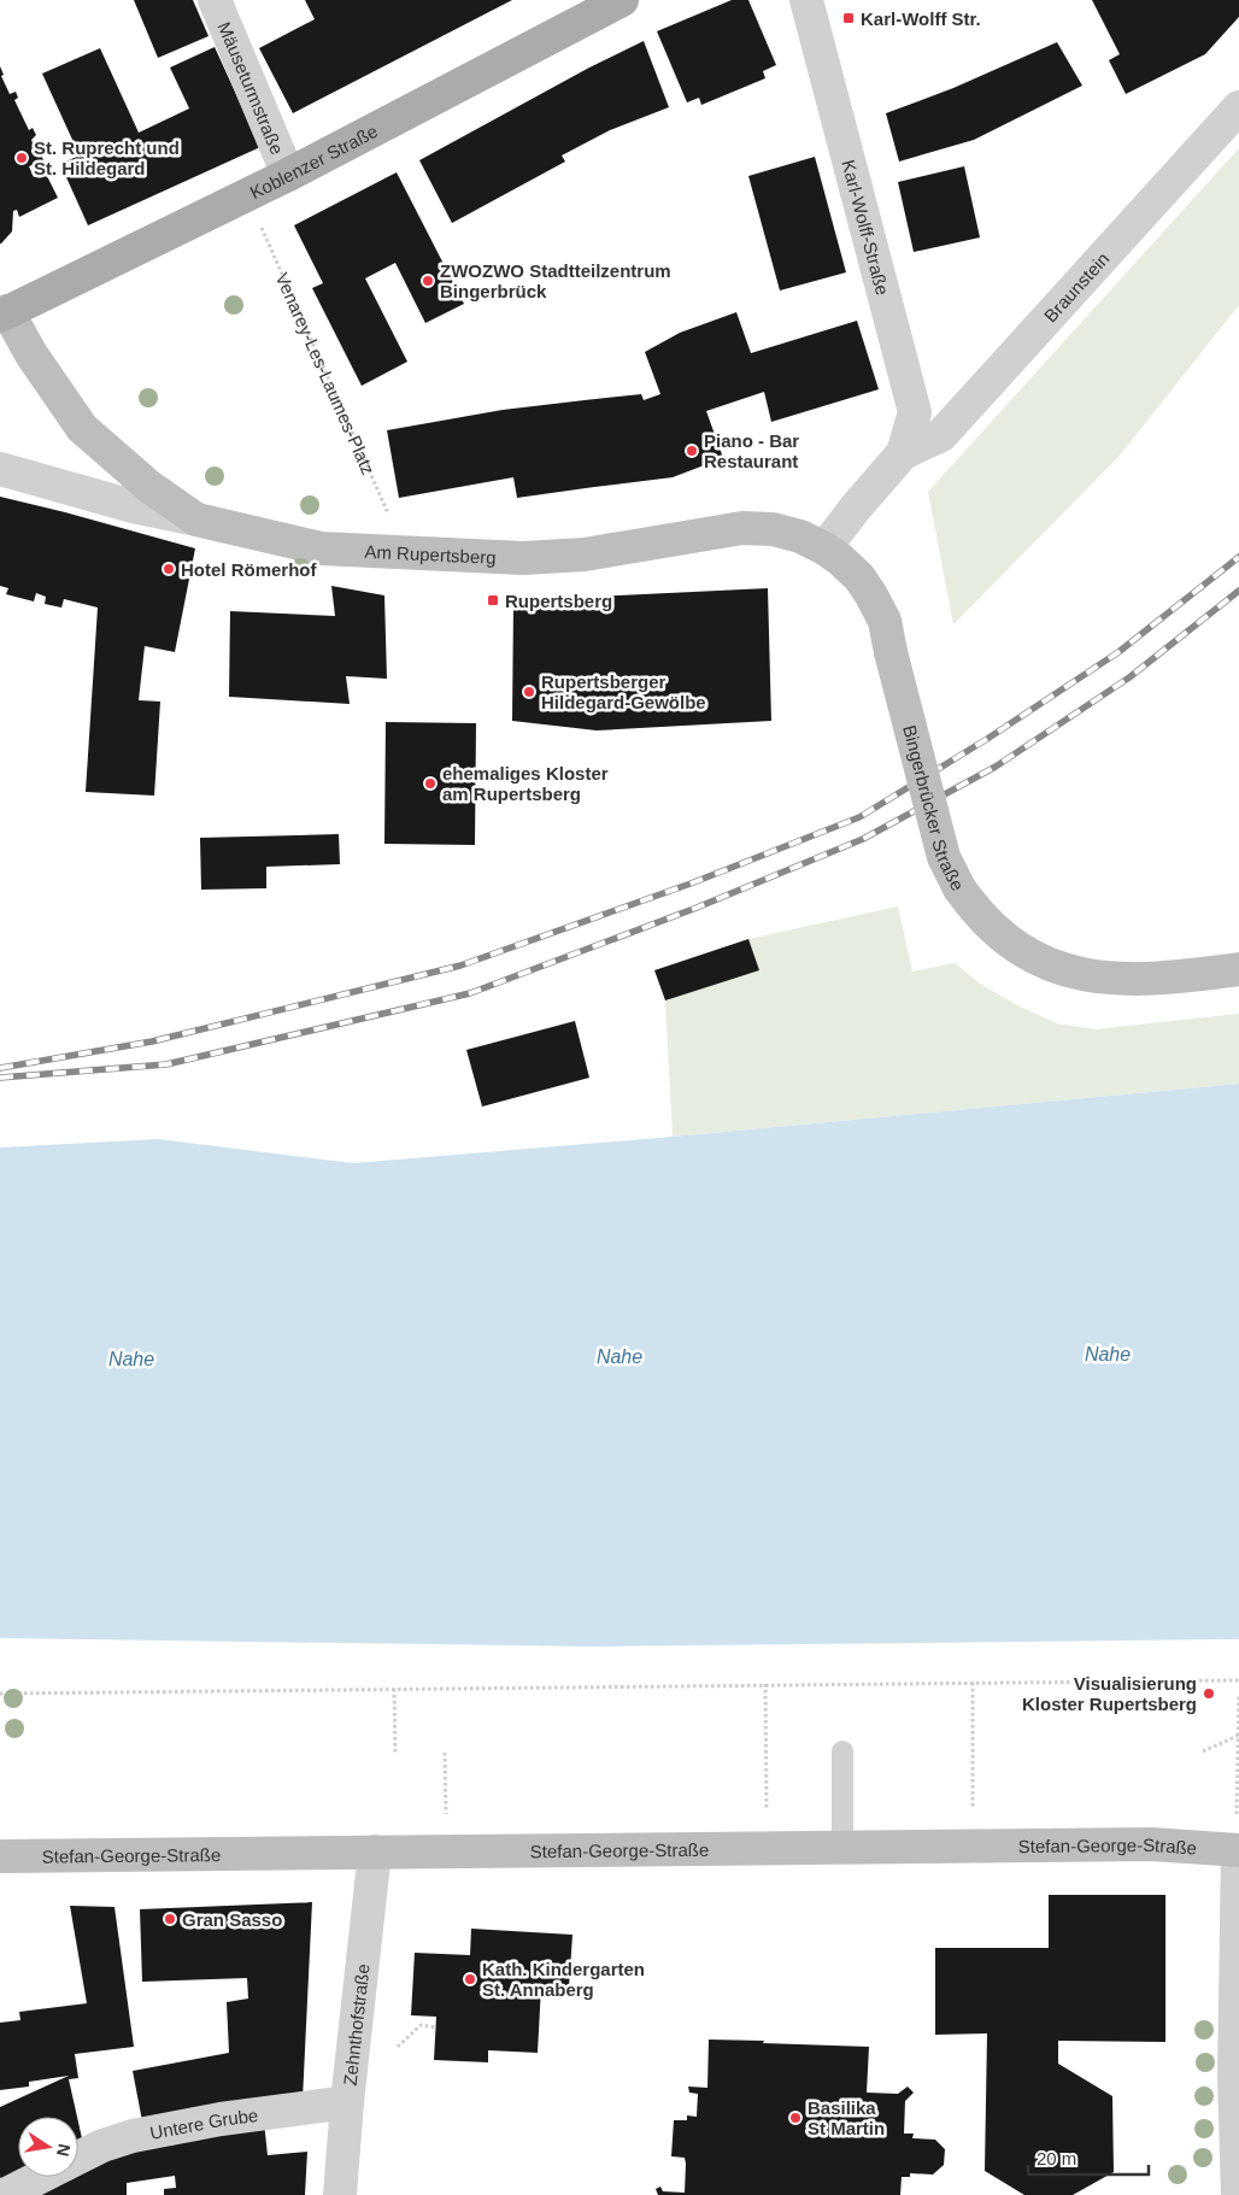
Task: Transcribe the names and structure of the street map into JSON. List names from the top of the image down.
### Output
{
  "streets": {
    "main road": [
      "Koblenzer Straße",
      "Am Rupertsberg",
      "Bingerbrücker Straße",
      "Stefan-George-Straße"
    ],
    "street": [
      "Mäuseturmstraße",
      "Karl-Wolff-Straße",
      "Braunstein",
      "Zehnthofstraße",
      "Untere Grube"
    ],
    "path": ["Venarey-Les-Laumes-Platz"]
  },
  "crossings": [
    ["Mäuseturmstraße", "Koblenzer Straße"],
    ["Koblenzer Straße", "Venarey-Les-Laumes-Platz"],
    ["Koblenzer Straße", "Am Rupertsberg"],
    ["Karl-Wolff-Straße", "Braunstein"],
    ["Venarey-Les-Laumes-Platz", "Am Rupertsberg"],
    ["Am Rupertsberg", "Bingerbrücker Straße"],
    ["Stefan-George-Straße", "Zehnthofstraße"],
    ["Zehnthofstraße", "Untere Grube"]
  ],
  "water": ["Nahe"],
  "places": {
    "transit": ["Karl-Wolff Str.", "Rupertsberg"],
    "other": [
      "St. Ruprecht und St. Hildegard",
      "ZWOZWO Stadtteilzentrum Bingerbrück",
      "Piano - Bar Restaurant",
      "Hotel Römerhof",
      "Rupertsberger Hildegard-Gewölbe",
      "ehemaliges Kloster am Rupertsberg",
      "Visualisierung Kloster Rupertsberg",
      "Gran Sasso",
      "Kath. Kindergarten St. Annaberg",
      "Basilika St Martin"
    ]
  },
  "scale_bar": "20 m",
  "north": "right"
}
